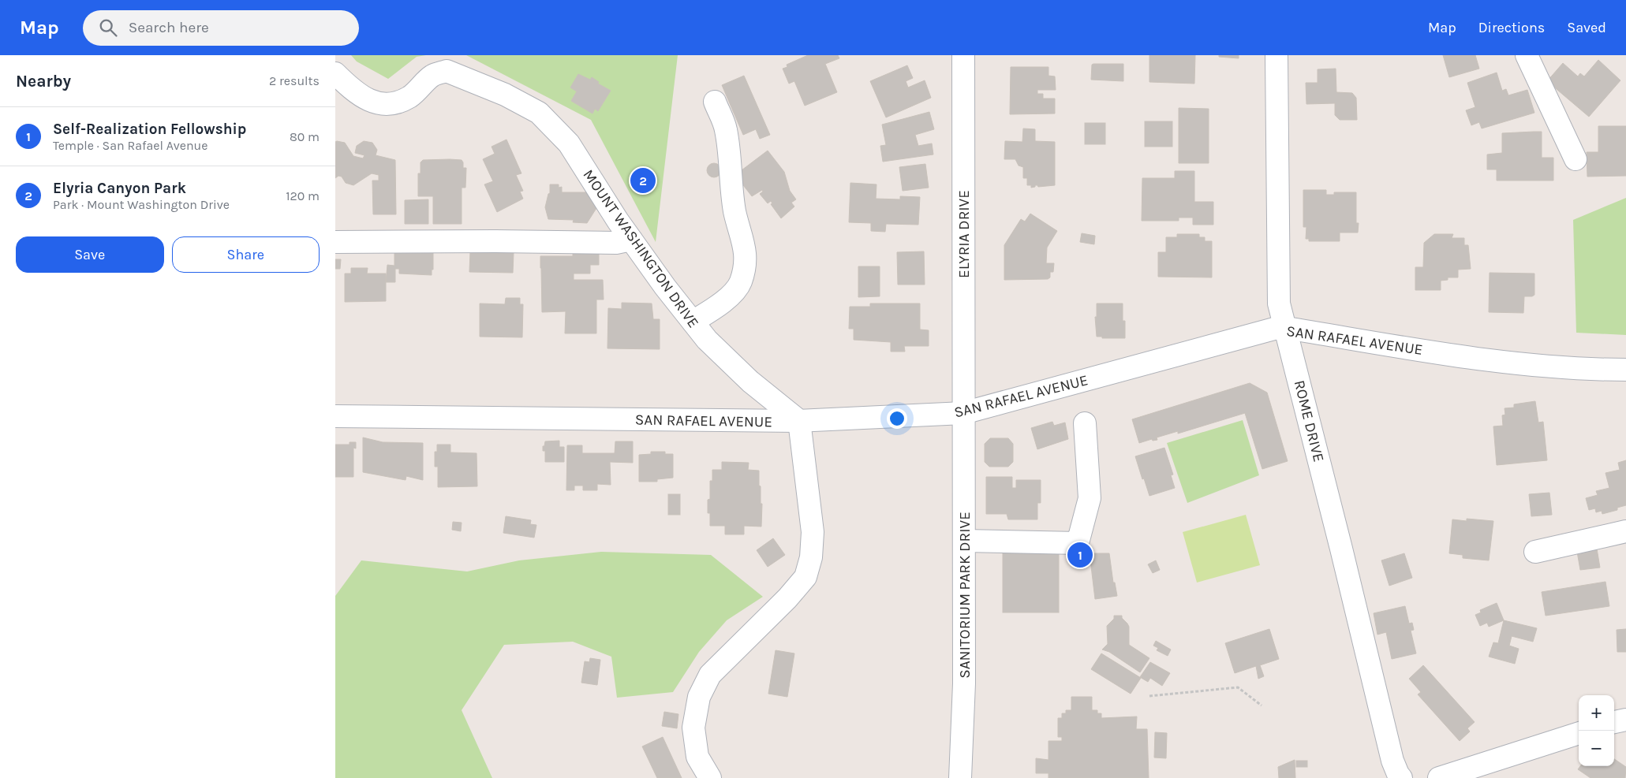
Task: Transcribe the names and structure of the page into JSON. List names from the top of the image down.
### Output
{
  "streets": {
    "street": [
      "ELYRIA DRIVE",
      "MOUNT WASHINGTON DRIVE",
      "SAN RAFAEL AVENUE",
      "ROME DRIVE",
      "SANITORIUM PARK DRIVE"
    ]
  },
  "crossings": [
    ["ELYRIA DRIVE", "SAN RAFAEL AVENUE"],
    ["ELYRIA DRIVE", "SANITORIUM PARK DRIVE"],
    ["MOUNT WASHINGTON DRIVE", "SAN RAFAEL AVENUE"],
    ["SAN RAFAEL AVENUE", "ROME DRIVE"],
    ["SAN RAFAEL AVENUE", "SANITORIUM PARK DRIVE"]
  ],
  "page": {
    "header": "Map",
    "search": "Search here",
    "nav": ["Map", "Directions", "Saved"],
    "heading": ["Nearby", "2 results"],
    "list": [
      {
        "mark": "1",
        "name": "Self-Realization Fellowship",
        "note": "Temple · San Rafael Avenue",
        "value": "80 m"
      },
      {
        "mark": "2",
        "name": "Elyria Canyon Park",
        "note": "Park · Mount Washington Drive",
        "value": "120 m"
      }
    ],
    "pins": ["2", "1"],
    "buttons": ["Save", "Share"],
    "map_buttons": ["+", "−"]
  }
}
